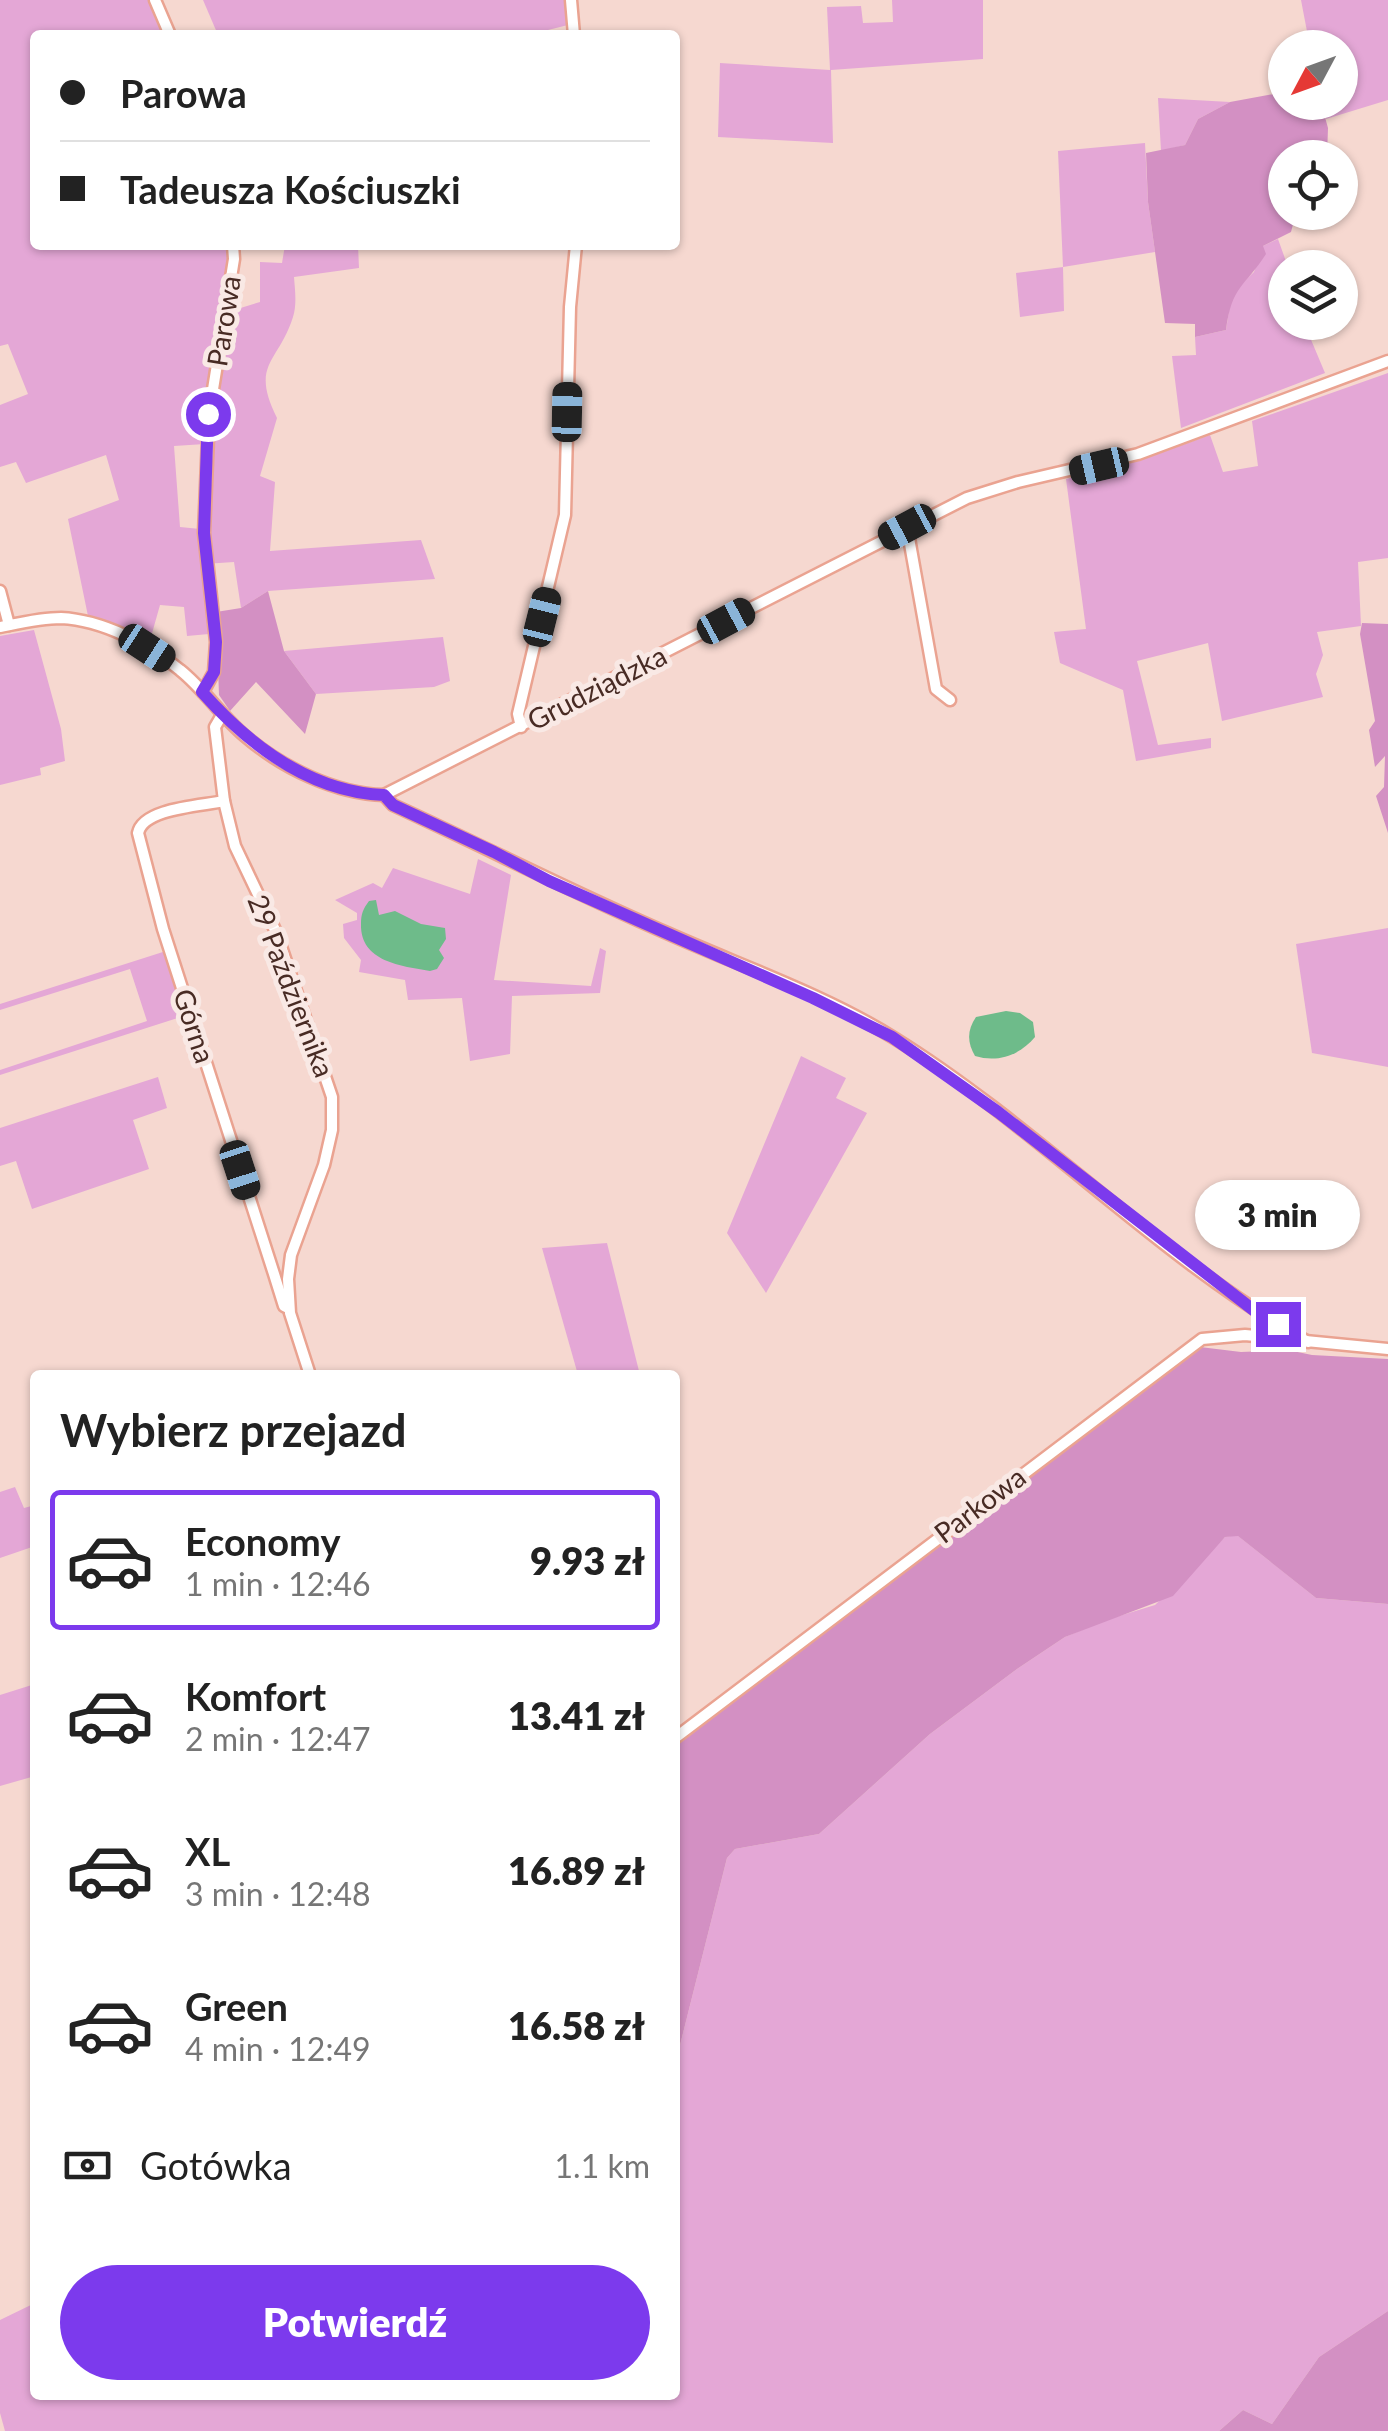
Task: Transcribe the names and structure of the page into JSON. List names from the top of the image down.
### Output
{
  "streets": {
    "street": [
      "Parowa",
      "Grudziądzka",
      "29 Października",
      "Górna",
      "Parkowa"
    ]
  },
  "crossings": [
    ["29 Października", "Górna"]
  ],
  "north": "bottom left",
  "page": {
    "banner": ["Parowa", "Tadeusza Kościuszki"],
    "bubble": "3 min",
    "heading": "Wybierz przejazd",
    "list": [
      {
        "name": "Economy",
        "note": "1 min · 12:46",
        "value": "9.93 zł"
      },
      {
        "name": "Komfort",
        "note": "2 min · 12:47",
        "value": "13.41 zł"
      },
      {
        "name": "XL",
        "note": "3 min · 12:48",
        "value": "16.89 zł"
      },
      {
        "name": "Green",
        "note": "4 min · 12:49",
        "value": "16.58 zł"
      }
    ],
    "pay": ["Gotówka", "1.1 km"],
    "buttons": "Potwierdź"
  }
}
